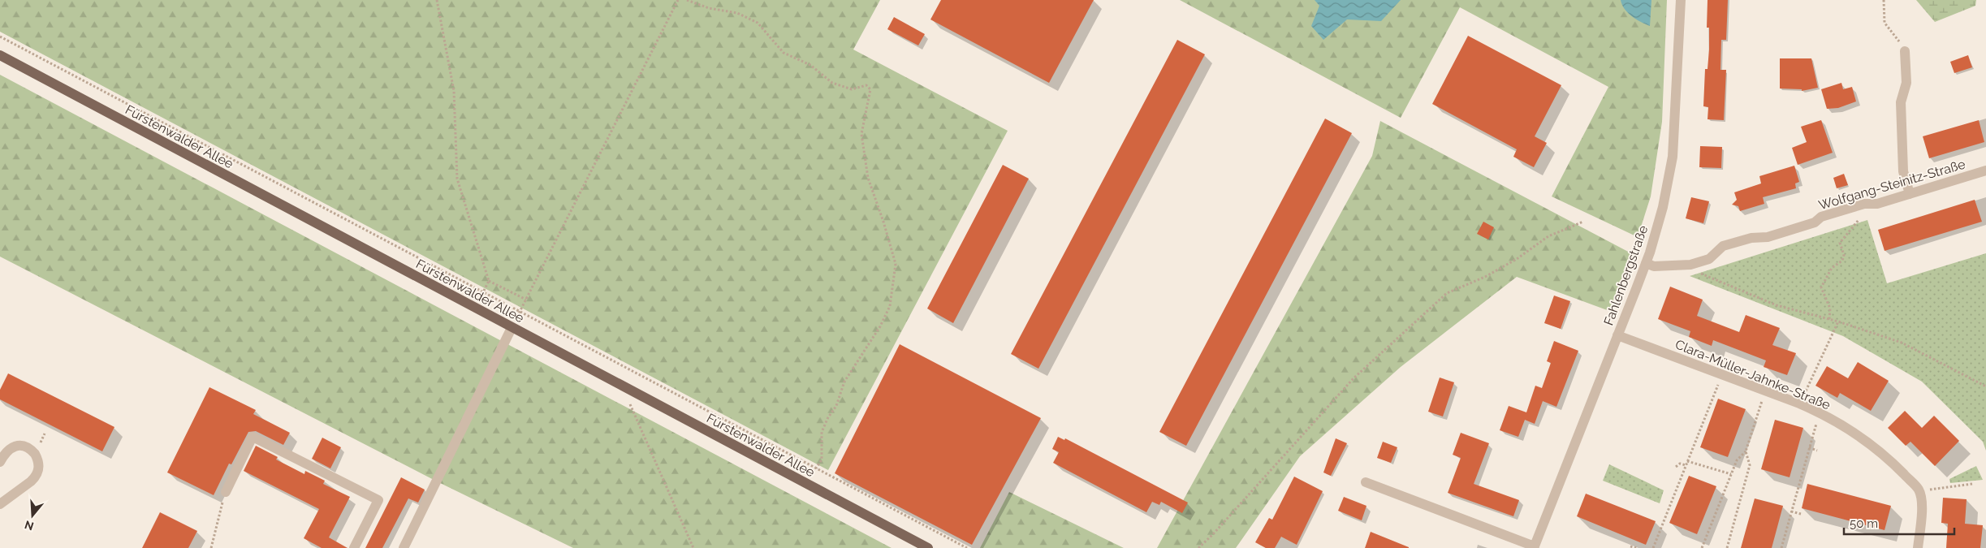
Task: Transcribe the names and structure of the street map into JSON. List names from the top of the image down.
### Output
{
  "streets": {
    "main road": ["Fürstenwalder Allee"],
    "street": ["Wolfgang-Steinitz-Straße", "Fahlenbergstraße", "Clara-Müller-Jahnke-Straße"]
  },
  "crossings": [
    ["Wolfgang-Steinitz-Straße", "Fahlenbergstraße"],
    ["Fahlenbergstraße", "Clara-Müller-Jahnke-Straße"]
  ],
  "scale_bar": "50 m",
  "north": "bottom"
}
